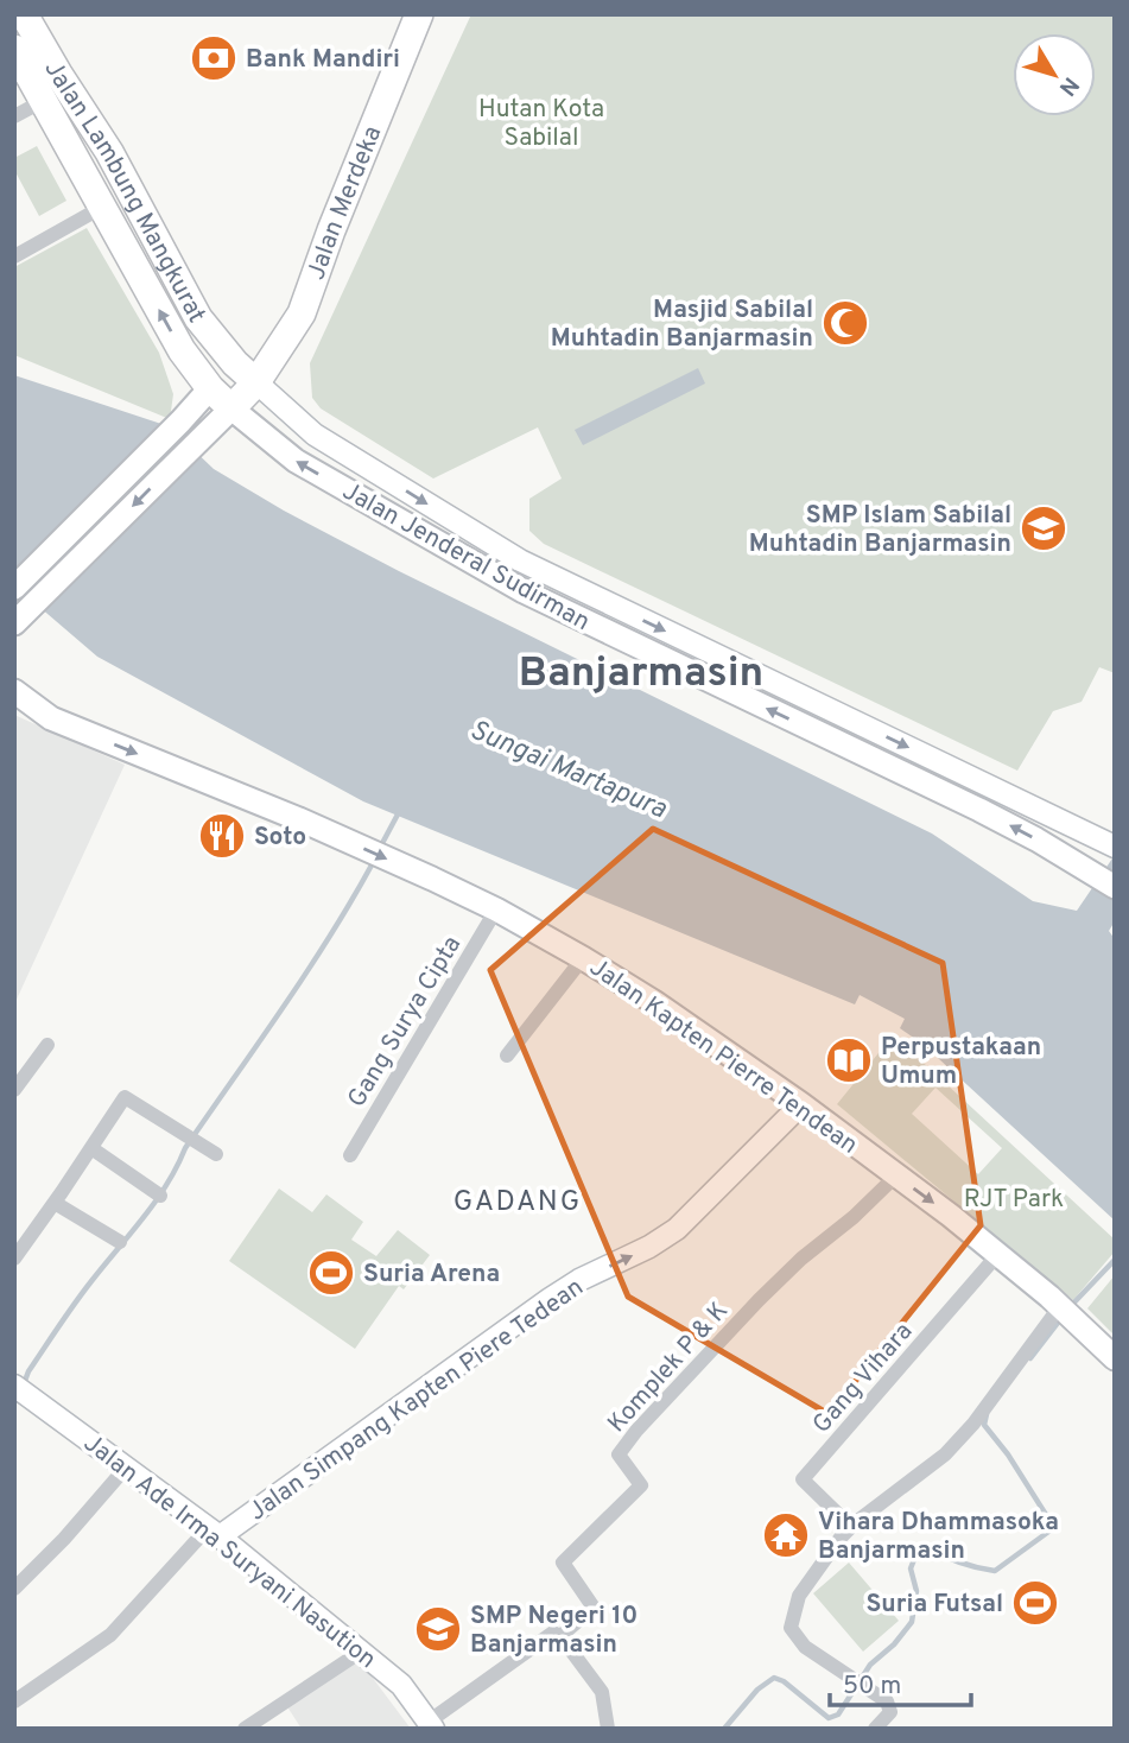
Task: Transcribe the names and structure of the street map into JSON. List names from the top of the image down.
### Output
{
  "streets": {
    "highway": ["Jalan Lambung Mangkurat", "Jalan Merdeka"],
    "main road": ["Jalan Jenderal Sudirman", "Jalan Kapten Pierre Tendean"],
    "street": [
      "Gang Surya Cipta",
      "Komplek P & K",
      "Gang Vihara",
      "Jalan Simpang Kapten Piere Tedean",
      "Jalan Ade Irma Suryani Nasution"
    ]
  },
  "crossings": [
    ["Jalan Lambung Mangkurat", "Jalan Merdeka"],
    ["Jalan Lambung Mangkurat", "Jalan Jenderal Sudirman"],
    ["Jalan Merdeka", "Jalan Jenderal Sudirman"],
    ["Gang Surya Cipta", "Jalan Kapten Pierre Tendean"],
    ["Jalan Kapten Pierre Tendean", "Komplek P & K"],
    ["Jalan Kapten Pierre Tendean", "Gang Vihara"],
    ["Jalan Kapten Pierre Tendean", "Jalan Simpang Kapten Piere Tedean"],
    ["Jalan Simpang Kapten Piere Tedean", "Jalan Ade Irma Suryani Nasution"]
  ],
  "one_way": ["Jalan Kapten Pierre Tendean", "Jalan Simpang Kapten Piere Tedean"],
  "districts": ["Banjarmasin", "GADANG"],
  "water": ["Sungai Martapura"],
  "parks": ["Hutan Kota Sabilal", "RJT Park"],
  "places": {
    "bank": ["Bank Mandiri"],
    "mosque": ["Masjid Sabilal Muhtadin Banjarmasin"],
    "school or university": ["SMP Islam Sabilal Muhtadin Banjarmasin", "SMP Negeri 10 Banjarmasin"],
    "restaurant": ["Soto"],
    "library": ["Perpustakaan Umum"],
    "sports": ["Suria Arena", "Suria Futsal"],
    "temple": ["Vihara Dhammasoka Banjarmasin"]
  },
  "scale_bar": "50 m",
  "north": "bottom right"
}
